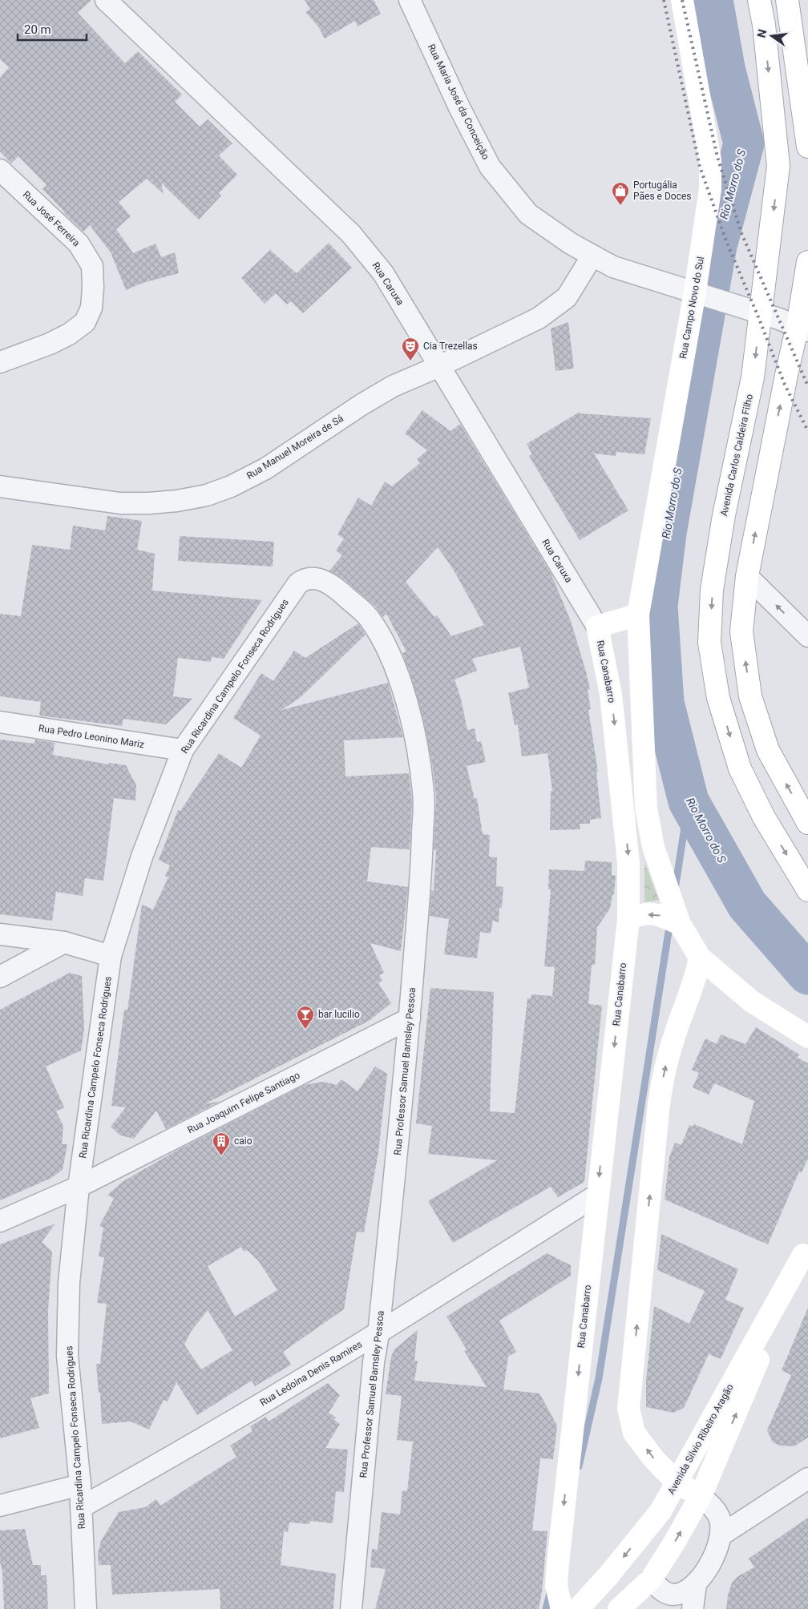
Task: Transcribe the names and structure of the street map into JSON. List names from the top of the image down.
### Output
{
  "streets": {
    "street": [
      "Rua Maria José da Conceição",
      "Rua José Ferreira",
      "Rua Caruxa",
      "Rua Campo Novo do Sul",
      "Rua Manuel Moreira de Sá",
      "Avenida Carlos Caldeira Filho",
      "Rua Canabarro",
      "Rua Ricardina Campelo Fonseca Rodrigues",
      "Rua Pedro Leonino Mariz",
      "Rua Professor Samuel Barnsley Pessoa",
      "Rua Joaquim Felipe Santiago",
      "Rua Ledoina Denis Ramires",
      "Avenida Silvio Ribeiro Aragão"
    ]
  },
  "crossings": [
    ["Rua Maria José da Conceição", "Rua Campo Novo do Sul"],
    ["Rua Maria José da Conceição", "Avenida Carlos Caldeira Filho"],
    ["Rua Caruxa", "Rua Manuel Moreira de Sá"],
    ["Rua Caruxa", "Rua Canabarro"],
    ["Rua Campo Novo do Sul", "Rua Canabarro"],
    ["Rua Canabarro", "Rua Ledoina Denis Ramires"],
    ["Rua Ricardina Campelo Fonseca Rodrigues", "Rua Pedro Leonino Mariz"],
    ["Rua Ricardina Campelo Fonseca Rodrigues", "Rua Professor Samuel Barnsley Pessoa"],
    ["Rua Ricardina Campelo Fonseca Rodrigues", "Rua Joaquim Felipe Santiago"],
    ["Rua Ricardina Campelo Fonseca Rodrigues", "Rua Ledoina Denis Ramires"],
    ["Rua Professor Samuel Barnsley Pessoa", "Rua Joaquim Felipe Santiago"],
    ["Rua Professor Samuel Barnsley Pessoa", "Rua Ledoina Denis Ramires"]
  ],
  "water": ["Rio Morro do S"],
  "places": {
    "shop": ["Portugália Pães e Doces"],
    "theatre": ["Cia Trezellas"],
    "bar": ["bar lucilio"],
    "building": ["caio"]
  },
  "scale_bar": "20 m",
  "north": "left"
}
